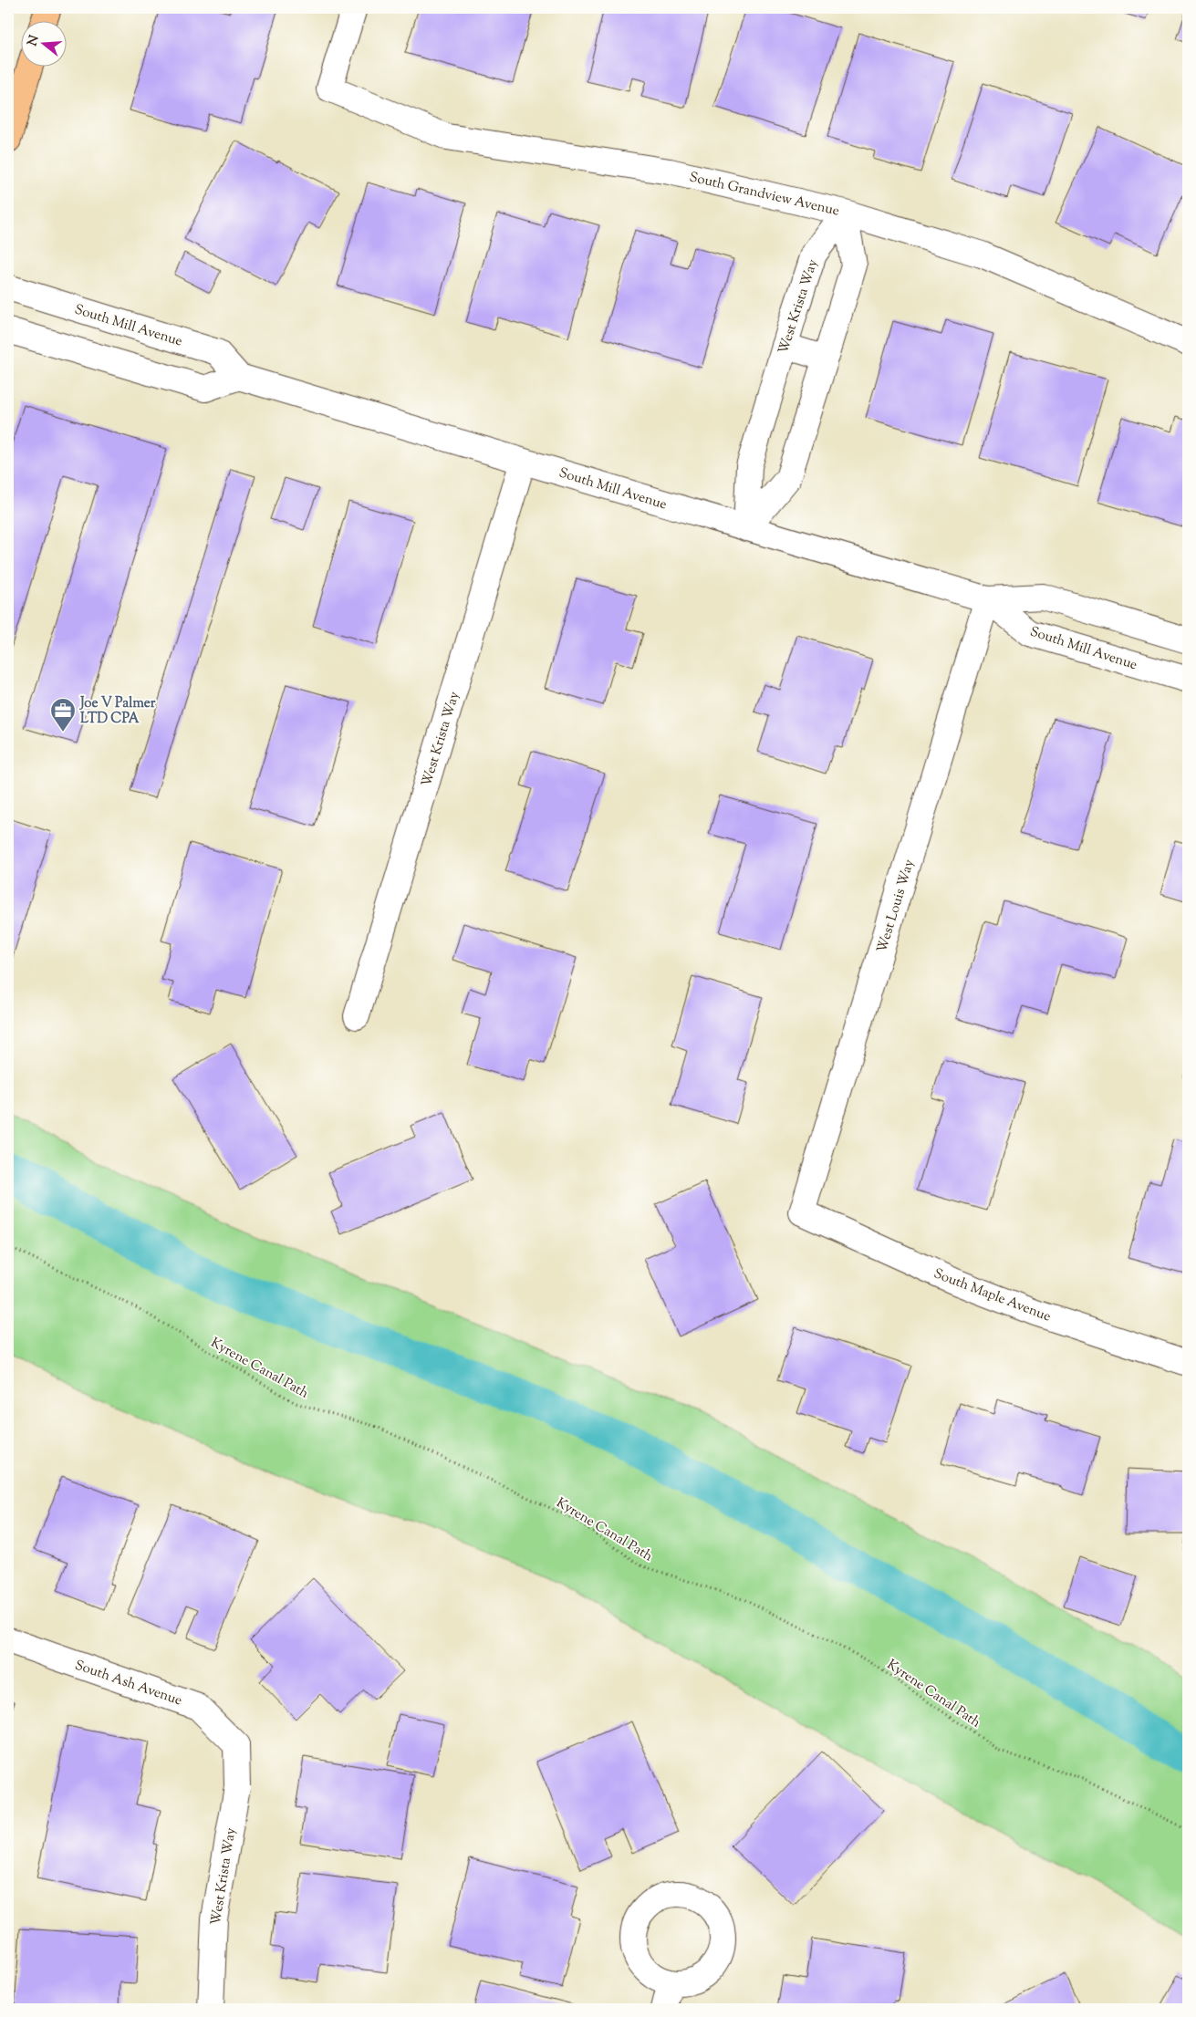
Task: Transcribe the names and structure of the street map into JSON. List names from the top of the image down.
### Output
{
  "streets": {
    "street": [
      "South Grandview Avenue",
      "West Krista Way",
      "South Mill Avenue",
      "West Louis Way",
      "South Maple Avenue",
      "South Ash Avenue"
    ],
    "path": ["Kyrene Canal Path"]
  },
  "crossings": [
    ["South Grandview Avenue", "West Krista Way"],
    ["West Krista Way", "South Mill Avenue"],
    ["West Krista Way", "South Ash Avenue"],
    ["South Mill Avenue", "West Louis Way"],
    ["West Louis Way", "South Maple Avenue"]
  ],
  "places": {
    "office": ["Joe V Palmer LTD CPA"]
  },
  "north": "left"
}
